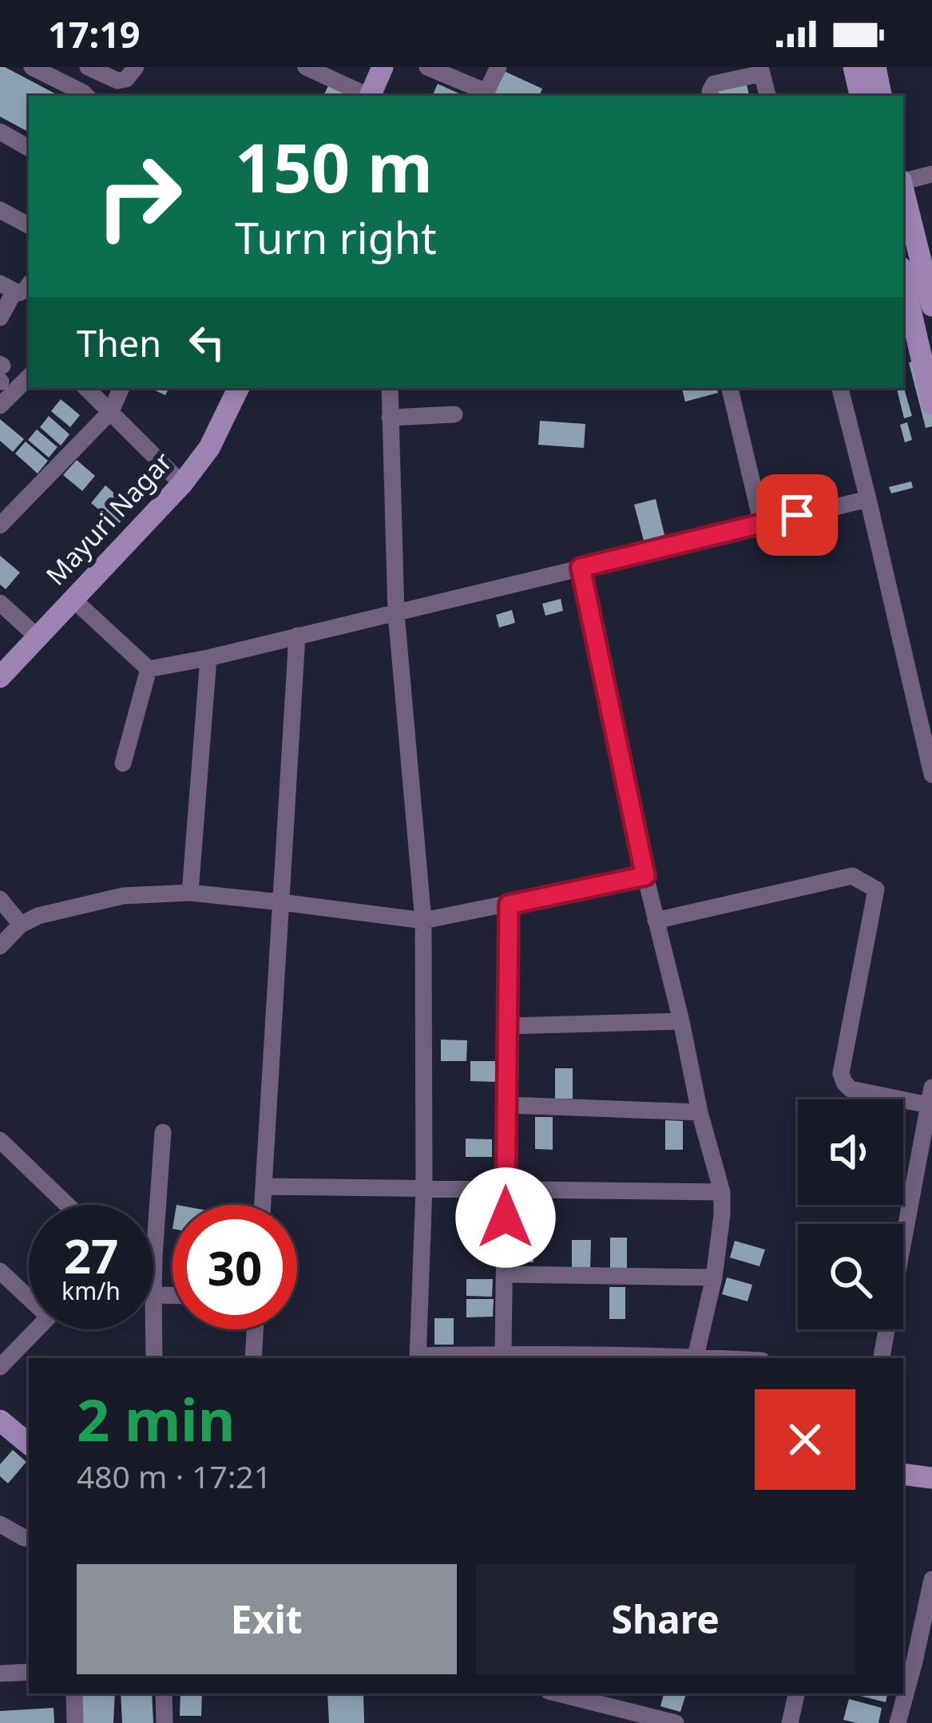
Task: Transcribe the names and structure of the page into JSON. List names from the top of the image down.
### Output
{
  "streets": {
    "street": ["Mayuri Nagar"]
  },
  "page": {
    "status": "17:19",
    "turn": ["150 m", "Turn right"],
    "then": "Then",
    "speed": "27 km/h",
    "limit": "30",
    "heading": ["2 min", "480 m · 17:21"],
    "buttons": ["Exit", "Share"]
  }
}
